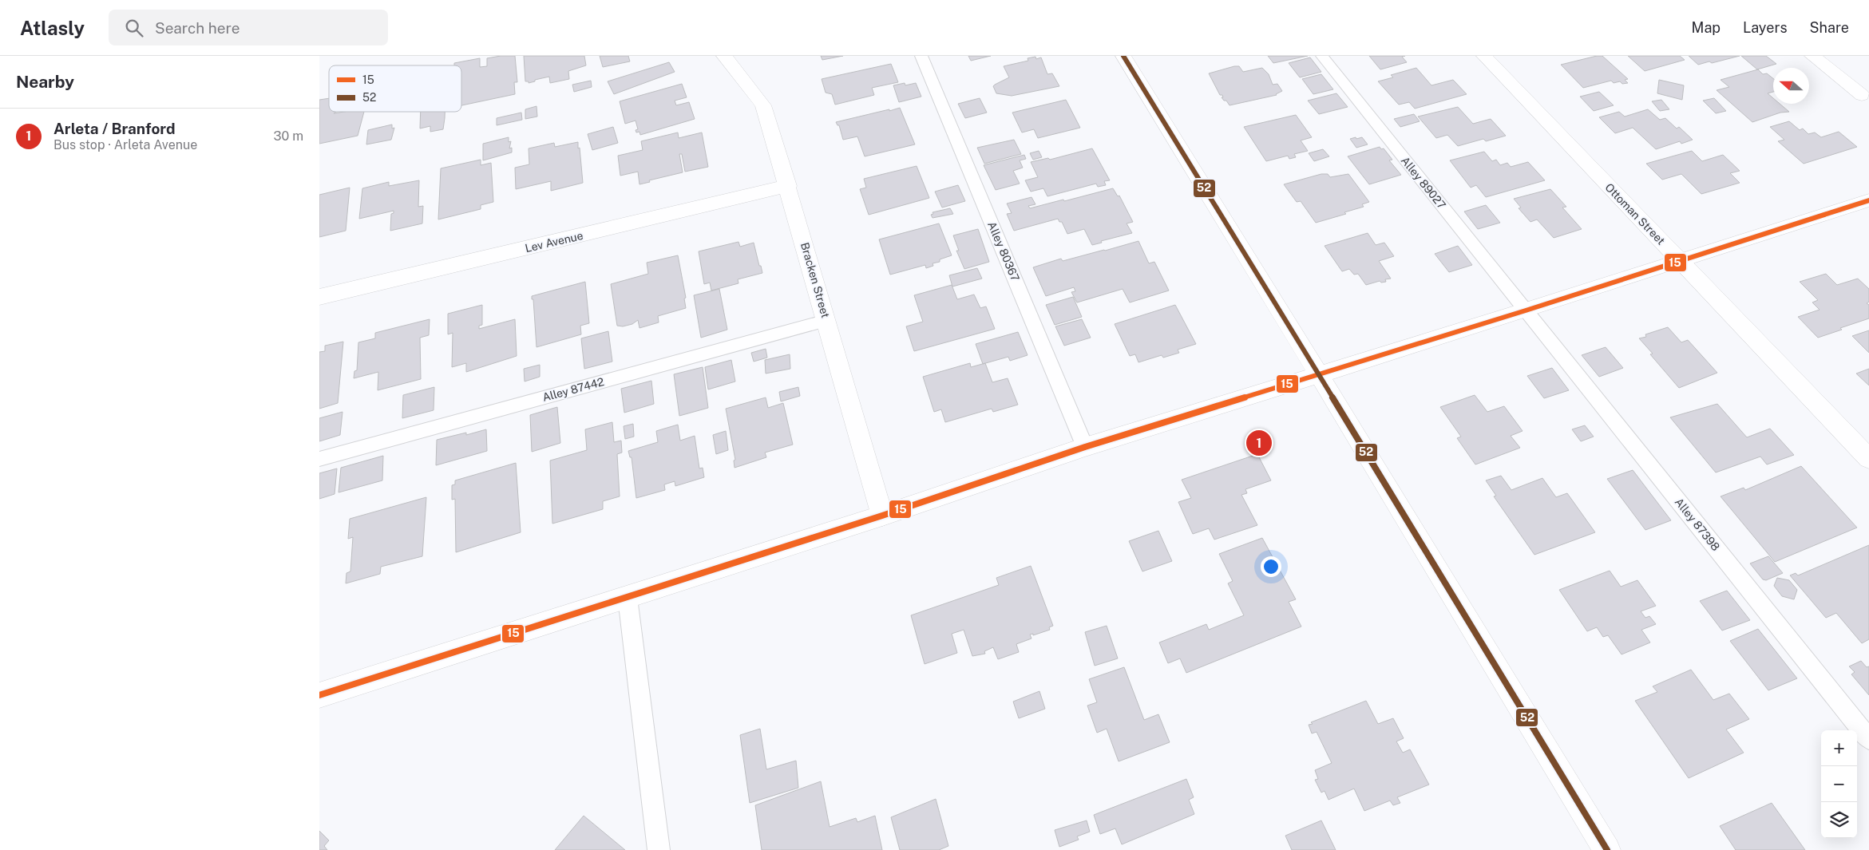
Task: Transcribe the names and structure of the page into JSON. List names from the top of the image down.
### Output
{
  "streets": {
    "main road": ["Ottoman Street", "Lev Avenue", "Bracken Street"],
    "lane": [
      "Alley 89027",
      "Alley 80367",
      "Alley 87442",
      "Alley 87398"
    ]
  },
  "crossings": [
    ["Alley 89027", "Alley 87398"],
    ["Lev Avenue", "Bracken Street"],
    ["Bracken Street", "Alley 87442"]
  ],
  "lines": ["transit line 52", "transit line 15"],
  "legend": ["15", "52"],
  "north": "left",
  "page": {
    "header": "Atlasly",
    "search": "Search here",
    "nav": ["Map", "Layers", "Share"],
    "heading": "Nearby",
    "list": [
      {
        "mark": "1",
        "name": "Arleta / Branford",
        "note": "Bus stop · Arleta Avenue",
        "value": "30 m"
      }
    ],
    "pins": "1",
    "map_buttons": ["+", "−"]
  }
}
